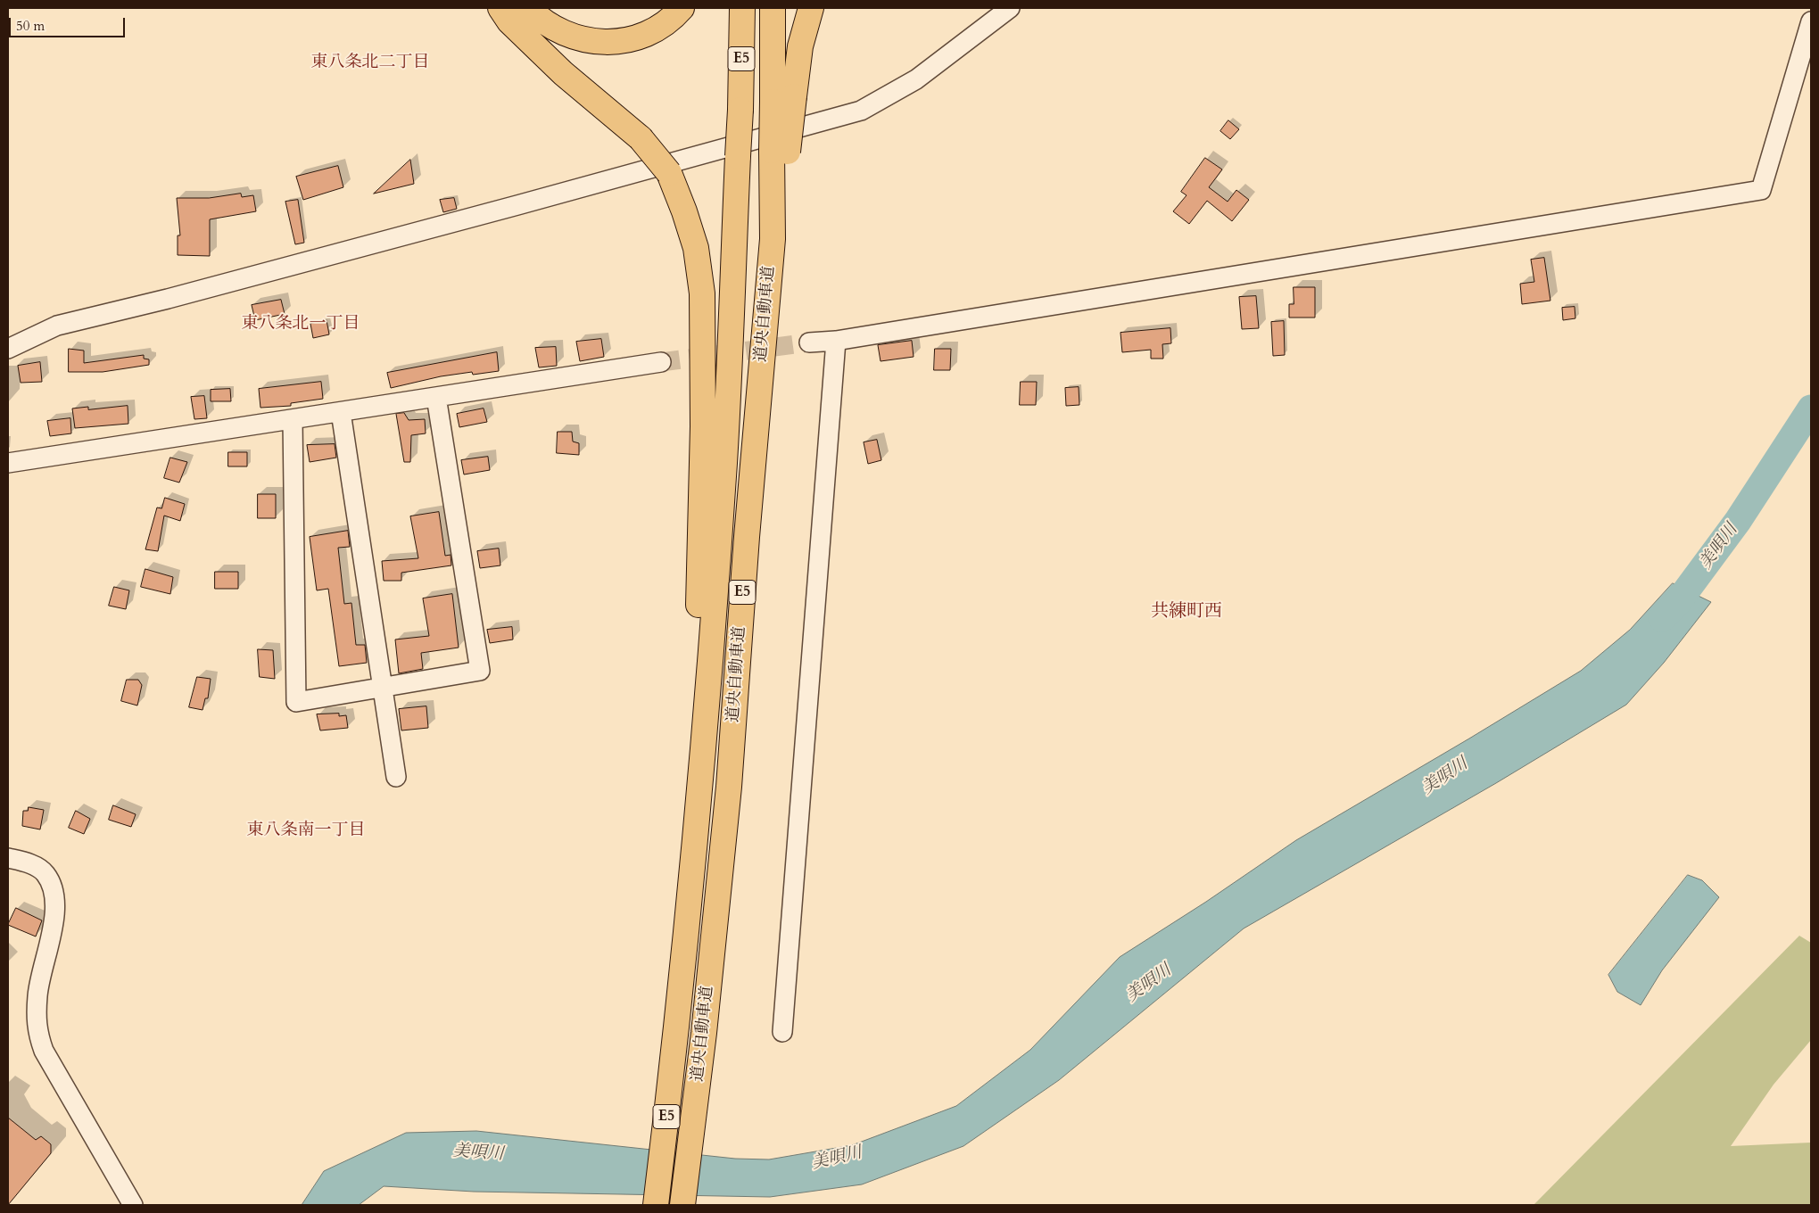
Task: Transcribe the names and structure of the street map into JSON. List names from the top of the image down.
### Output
{
  "streets": {
    "highway": ["E5", "道央自動車道"]
  },
  "districts": [
    "東八条北二丁目",
    "東八条北一丁目",
    "共練町西",
    "東八条南一丁目"
  ],
  "water": ["美唄川"],
  "scale_bar": "50 m"
}
